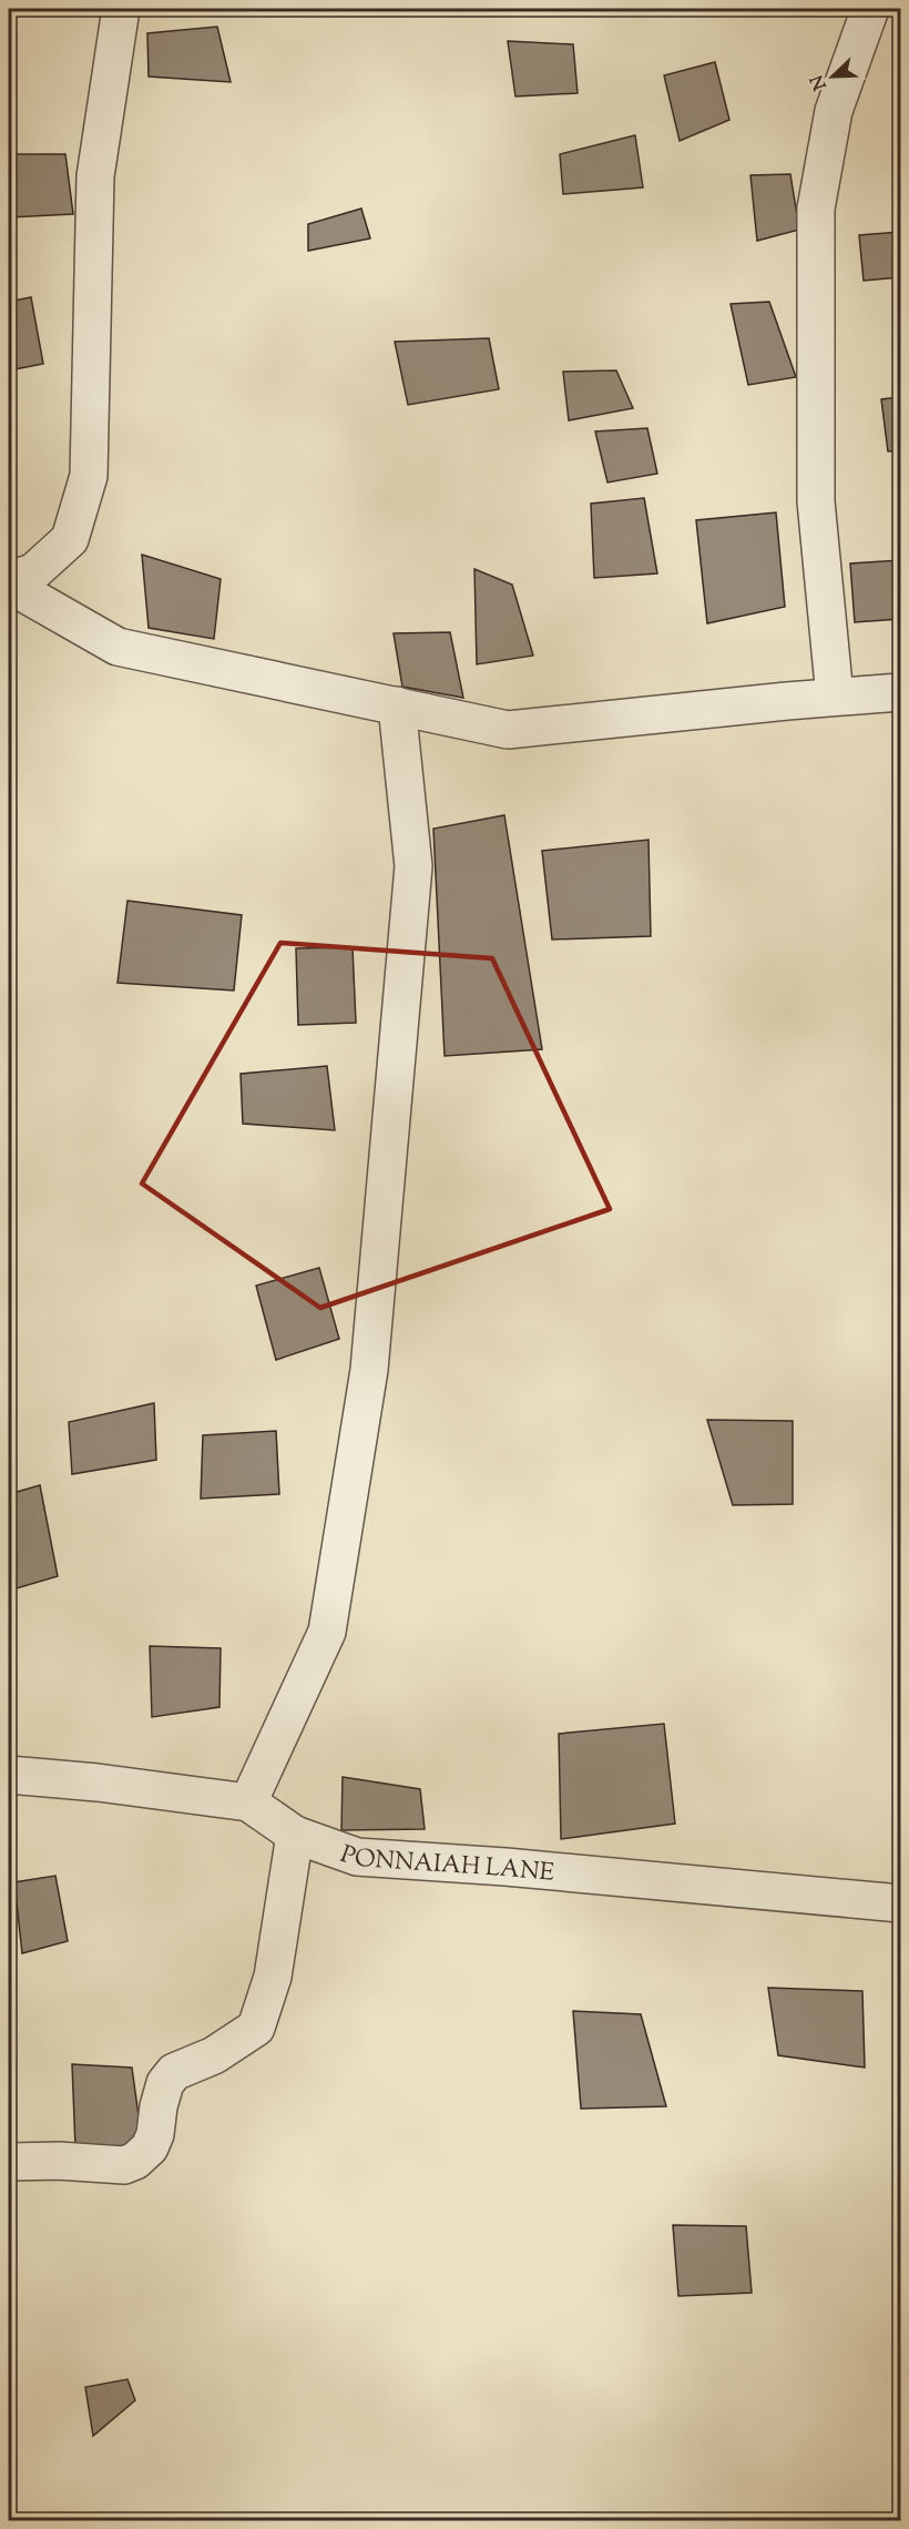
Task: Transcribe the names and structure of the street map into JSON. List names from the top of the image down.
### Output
{
  "streets": {
    "street": ["PONNAIAH LANE"]
  },
  "north": "bottom left"
}
